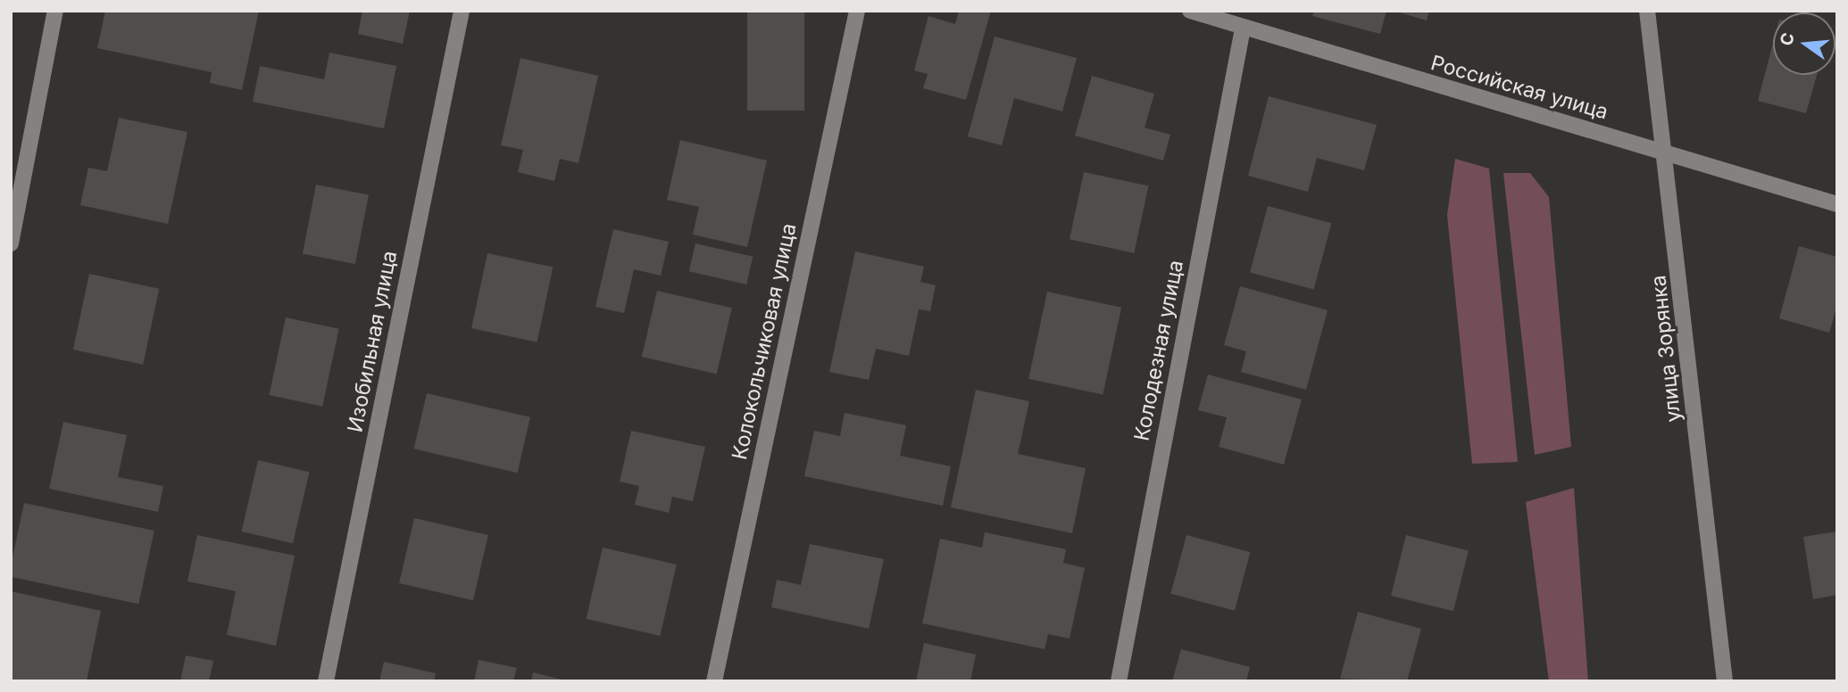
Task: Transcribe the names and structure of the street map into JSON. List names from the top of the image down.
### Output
{
  "streets": {
    "street": [
      "Российская улица",
      "Изобильная улица",
      "Колокольчиковая улица",
      "улица Зорянка",
      "Колодезная улица"
    ]
  },
  "crossings": [
    ["Российская улица", "улица Зорянка"],
    ["Российская улица", "Колодезная улица"]
  ],
  "north": "left"
}
